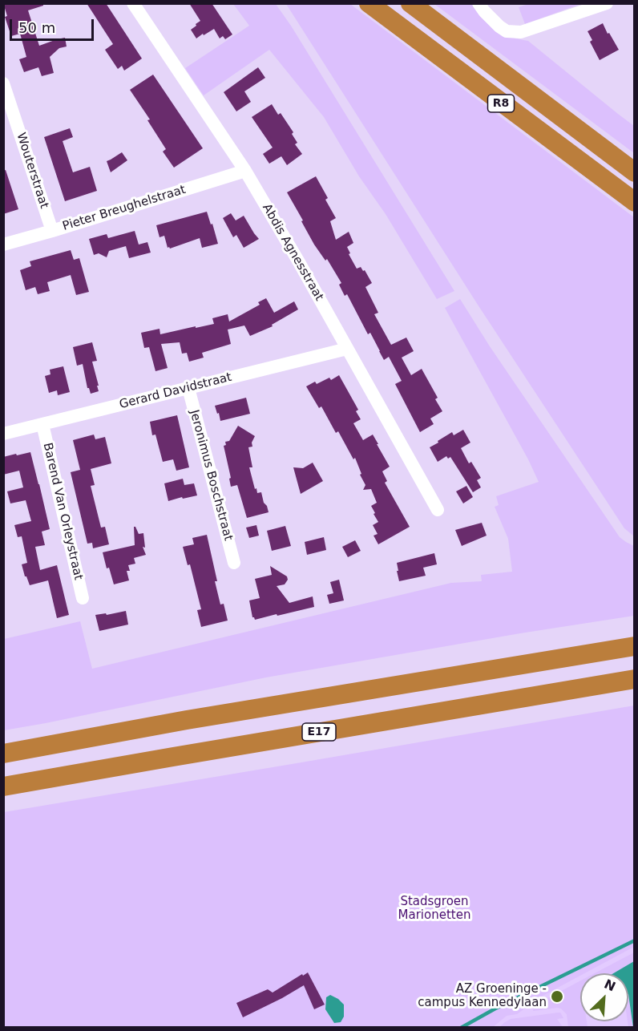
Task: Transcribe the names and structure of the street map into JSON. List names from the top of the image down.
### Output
{
  "streets": {
    "highway": ["R8", "E17"],
    "street": [
      "Wouterstraat",
      "Pieter Breughelstraat",
      "Abdis Agnesstraat",
      "Gerard Davidstraat",
      "Jeronimus Boschstraat",
      "Barend Van Orleystraat"
    ]
  },
  "crossings": [
    ["Wouterstraat", "Pieter Breughelstraat"],
    ["Pieter Breughelstraat", "Abdis Agnesstraat"],
    ["Abdis Agnesstraat", "Gerard Davidstraat"],
    ["Gerard Davidstraat", "Jeronimus Boschstraat"],
    ["Gerard Davidstraat", "Barend Van Orleystraat"]
  ],
  "parks": ["Stadsgroen Marionetten"],
  "places": ["AZ Groeninge - campus Kennedylaan"],
  "scale_bar": "50 m",
  "north": "top right"
}
